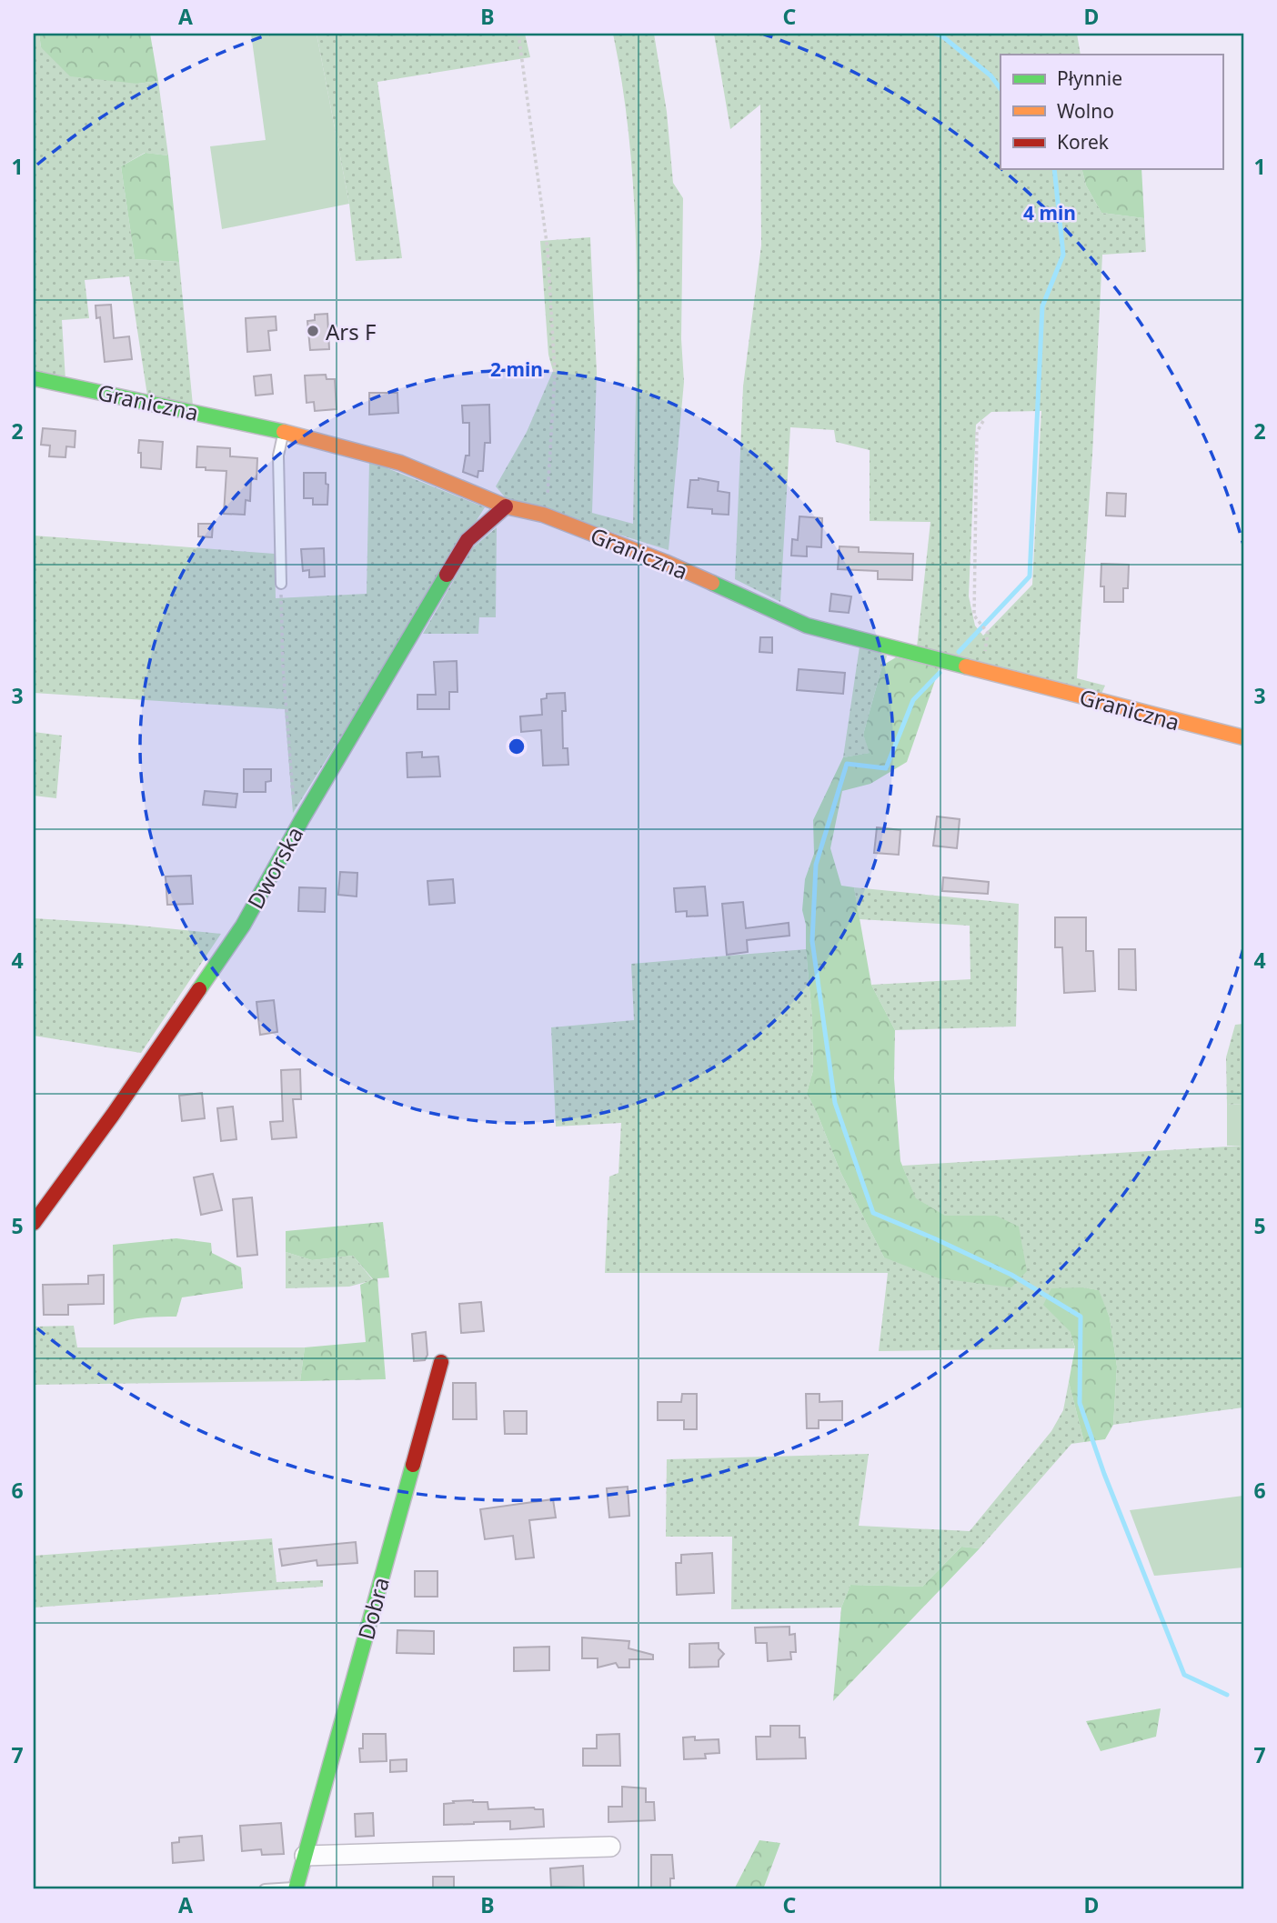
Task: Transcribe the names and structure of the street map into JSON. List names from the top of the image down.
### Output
{
  "streets": {
    "street": ["Graniczna", "Dworska", "Dobra"]
  },
  "crossings": [
    ["Graniczna", "Dworska"]
  ],
  "places": ["Ars F"],
  "legend": ["Płynnie", "Wolno", "Korek"],
  "grid": {
    "columns": [
      "A",
      "B",
      "C",
      "D"
    ],
    "rows": [
      "1",
      "2",
      "3",
      "4",
      "5",
      "6",
      "7"
    ]
  },
  "rings": ["4 min", "2 min"]
}
